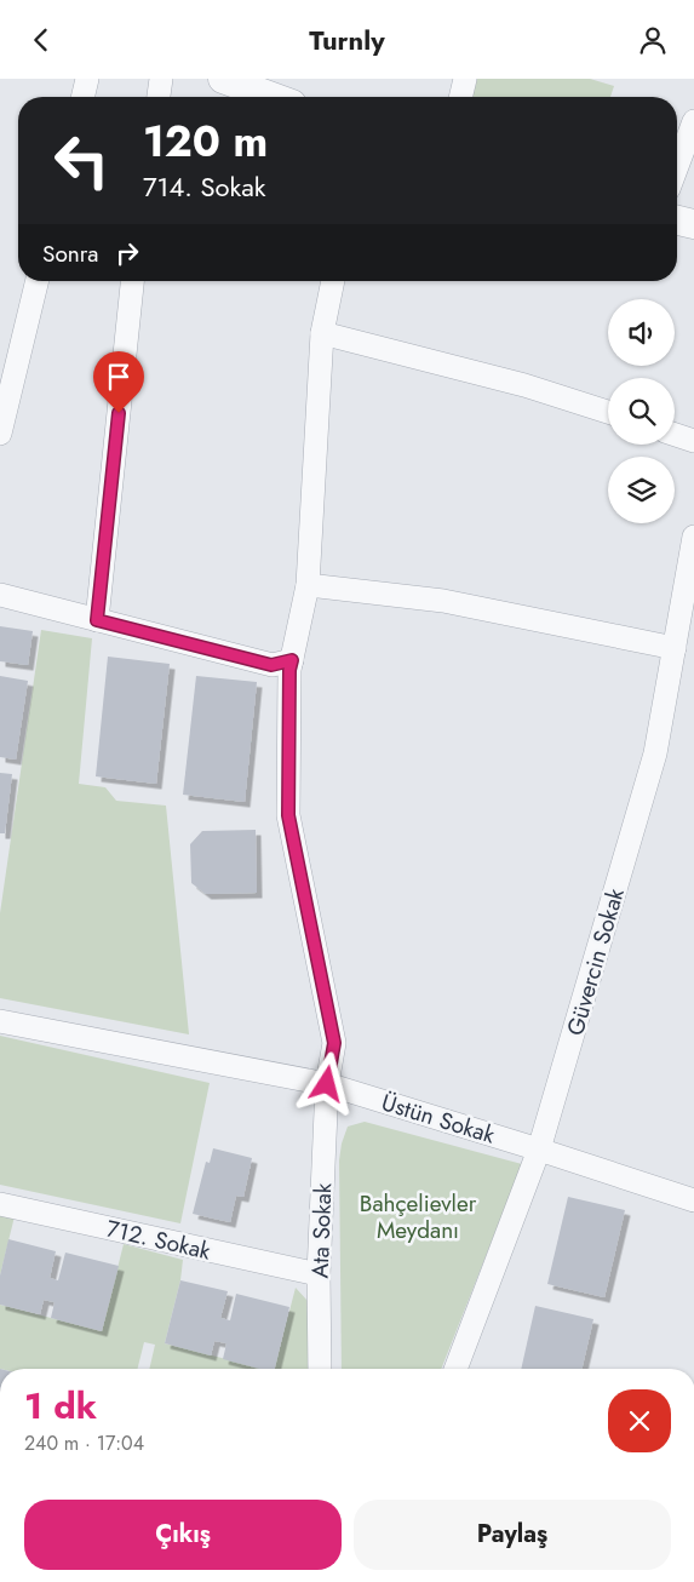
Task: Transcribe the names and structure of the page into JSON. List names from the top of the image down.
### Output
{
  "streets": {
    "street": [
      "Güvercin Sokak",
      "Üstün Sokak",
      "Ata Sokak",
      "712. Sokak"
    ]
  },
  "crossings": [
    ["Güvercin Sokak", "Üstün Sokak"],
    ["Üstün Sokak", "Ata Sokak"],
    ["Ata Sokak", "712. Sokak"]
  ],
  "parks": ["Bahçelievler Meydanı"],
  "page": {
    "header": "Turnly",
    "turn": ["120 m", "714. Sokak"],
    "then": "Sonra",
    "heading": ["1 dk", "240 m · 17:04"],
    "buttons": ["Çıkış", "Paylaş"]
  }
}
